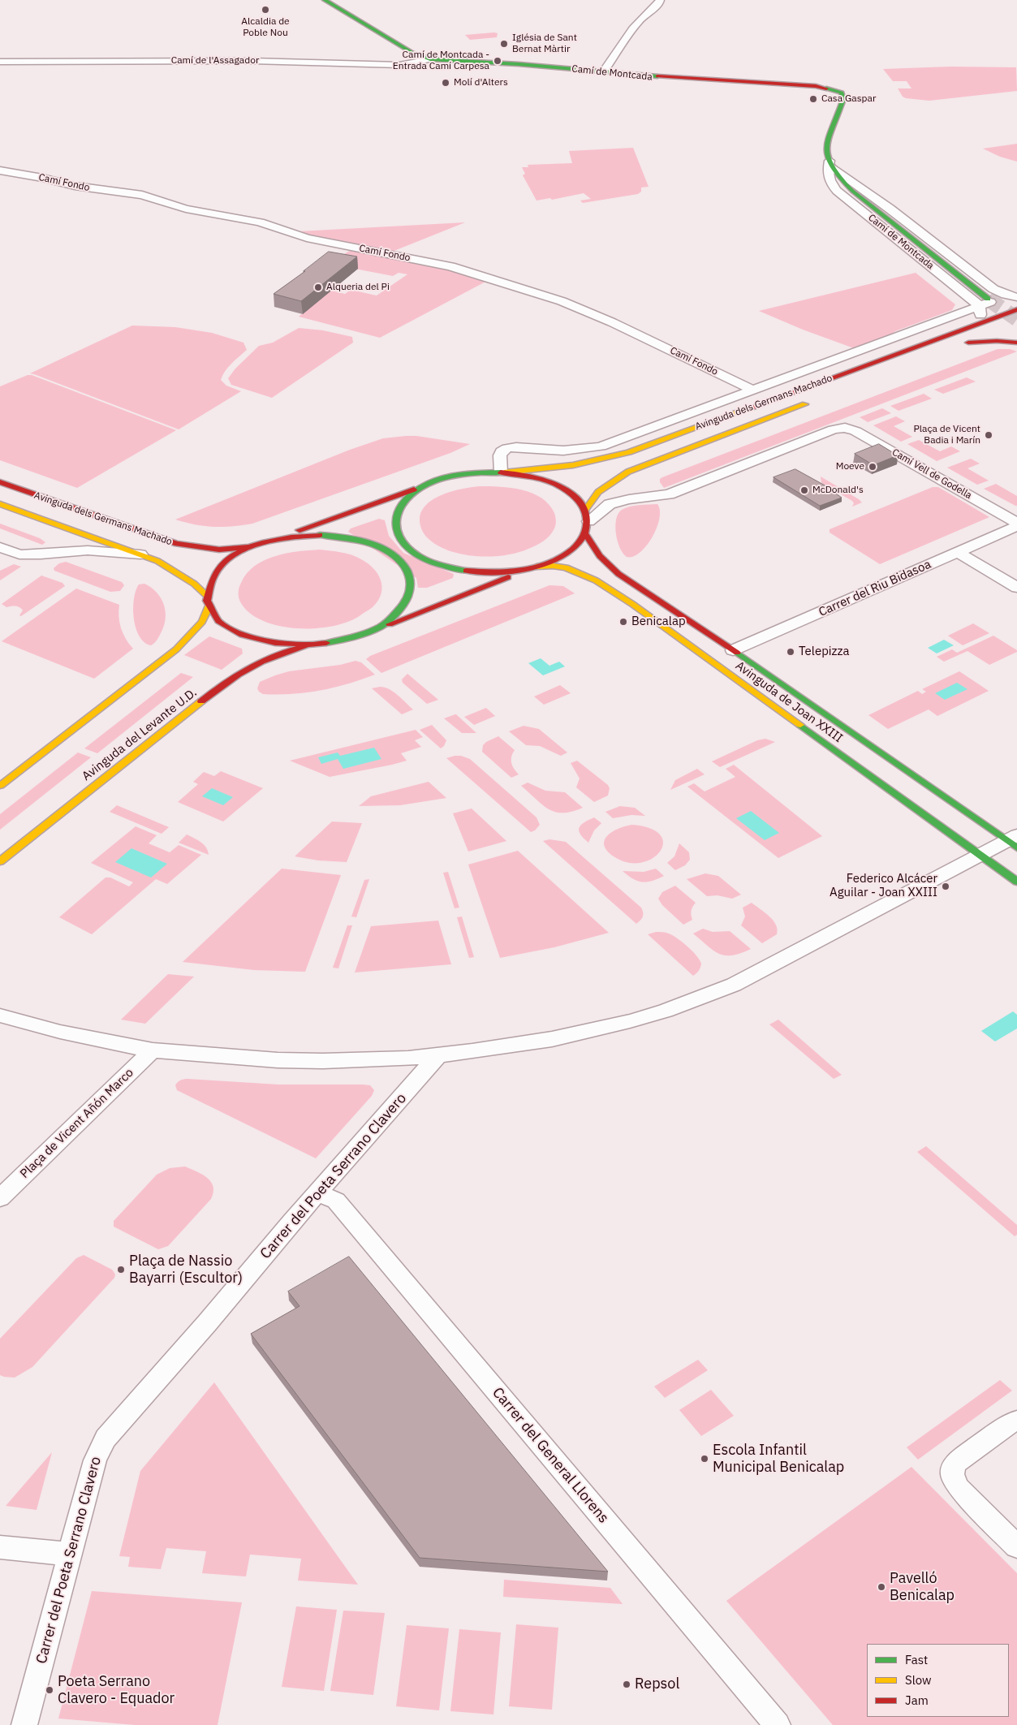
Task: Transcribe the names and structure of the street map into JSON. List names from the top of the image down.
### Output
{
  "streets": {
    "main road": [
      "Camí de Montcada",
      "Avinguda dels Germans Machado",
      "Avinguda de Joan XXIII",
      "Avinguda del Levante U.D."
    ],
    "street": [
      "Camí de l'Assagador",
      "Camí Fondo",
      "Camí Vell de Godella",
      "Carrer del Riu Bidasoa",
      "Plaça de Vicent Añón Marco",
      "Carrer del Poeta Serrano Clavero",
      "Carrer del General Llorens"
    ]
  },
  "crossings": [
    ["Camí de l'Assagador", "Camí de Montcada"],
    ["Avinguda dels Germans Machado", "Camí Vell de Godella"],
    ["Avinguda dels Germans Machado", "Avinguda de Joan XXIII"],
    ["Camí Vell de Godella", "Carrer del Riu Bidasoa"],
    ["Camí Vell de Godella", "Avinguda de Joan XXIII"],
    ["Carrer del Riu Bidasoa", "Avinguda de Joan XXIII"],
    ["Carrer del Poeta Serrano Clavero", "Carrer del General Llorens"]
  ],
  "places": [
    "Alcaldia de Poble Nou",
    "Iglésia de Sant Bernat Màrtir",
    "Camí de Montcada - Entrada Camí Carpesa",
    "Molí d'Alters",
    "Casa Gaspar",
    "Alqueria del Pi",
    "Plaça de Vicent Badia i Marín",
    "Moeve",
    "McDonald's",
    "Benicalap",
    "Telepizza",
    "Federico Alcácer Aguilar - Joan XXIII",
    "Plaça de Nassio Bayarri (Escultor)",
    "Escola Infantil Municipal Benicalap",
    "Pavelló Benicalap",
    "Repsol",
    "Poeta Serrano Clavero - Equador"
  ],
  "legend": ["Fast", "Slow", "Jam"]
}
